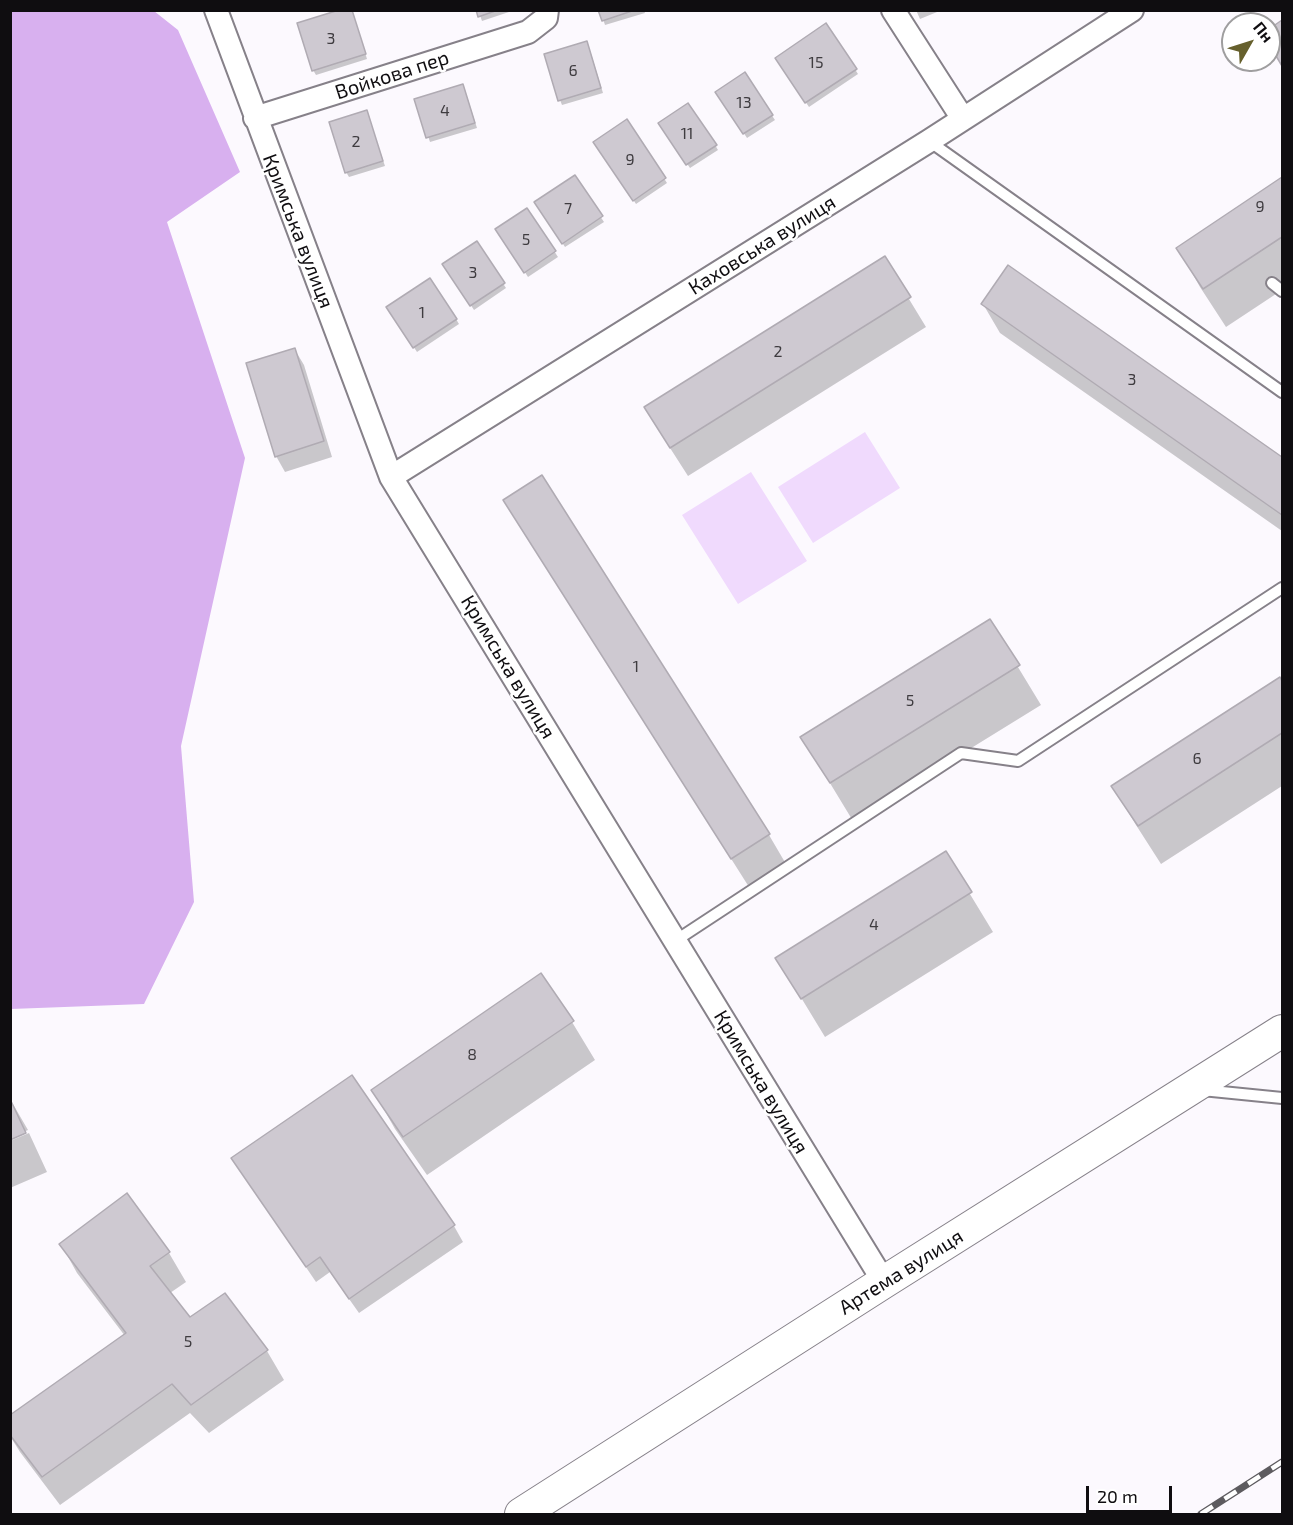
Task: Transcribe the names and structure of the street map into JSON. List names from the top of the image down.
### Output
{
  "streets": {
    "main road": ["Артема вулиця"],
    "street": ["Войкова пер", "Кримська вулиця", "Каховська вулиця"]
  },
  "crossings": [
    ["Войкова пер", "Кримська вулиця"],
    ["Кримська вулиця", "Каховська вулиця"],
    ["Кримська вулиця", "Артема вулиця"]
  ],
  "house_numbers": [
    "3",
    "15",
    "6",
    "13",
    "4",
    "11",
    "2",
    "9",
    "9",
    "7",
    "5",
    "3",
    "1",
    "2",
    "3",
    "1",
    "5",
    "6",
    "4",
    "8",
    "5"
  ],
  "scale_bar": "20 m",
  "north": "top right"
}
